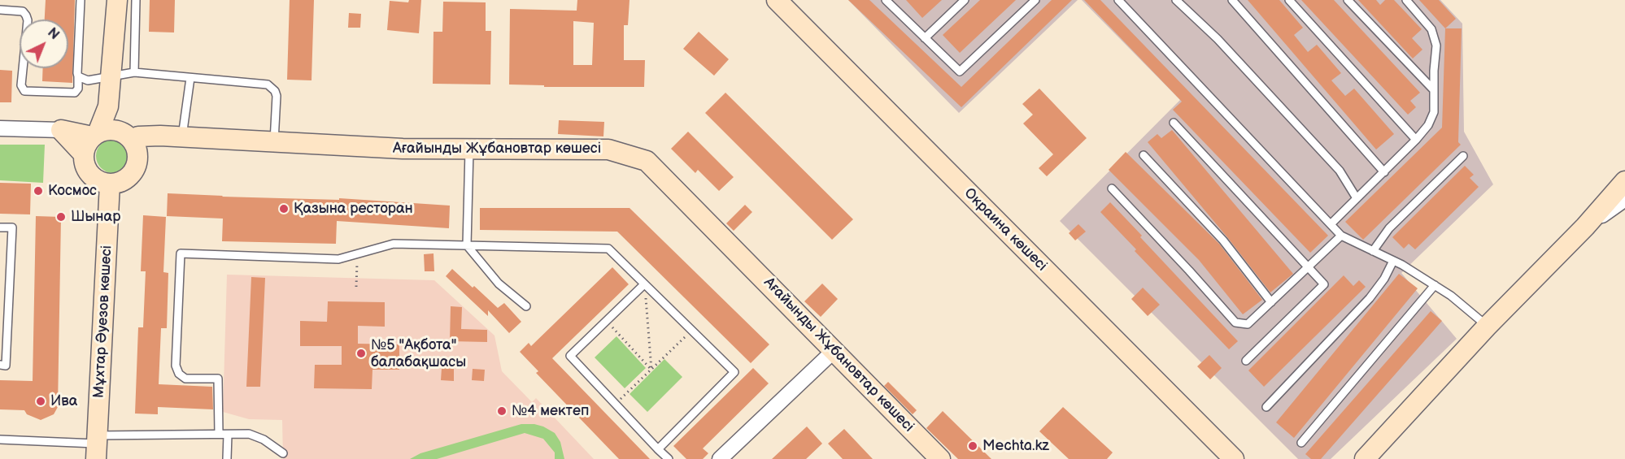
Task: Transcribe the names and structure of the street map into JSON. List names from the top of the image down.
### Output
{
  "streets": {
    "street": ["Ағайынды Жұбановтар көшесі", "Окраина көшесі", "Мұхтар Әуезов көшесі"]
  },
  "crossings": [
    ["Ағайынды Жұбановтар көшесі", "Мұхтар Әуезов көшесі"]
  ],
  "places": [
    "Космос",
    "Қазына ресторан",
    "Шынар",
    "№5 \"Ақбота\" балабақшасы",
    "Ива",
    "№4 мектеп",
    "Mechta.kz"
  ],
  "north": "top right"
}
